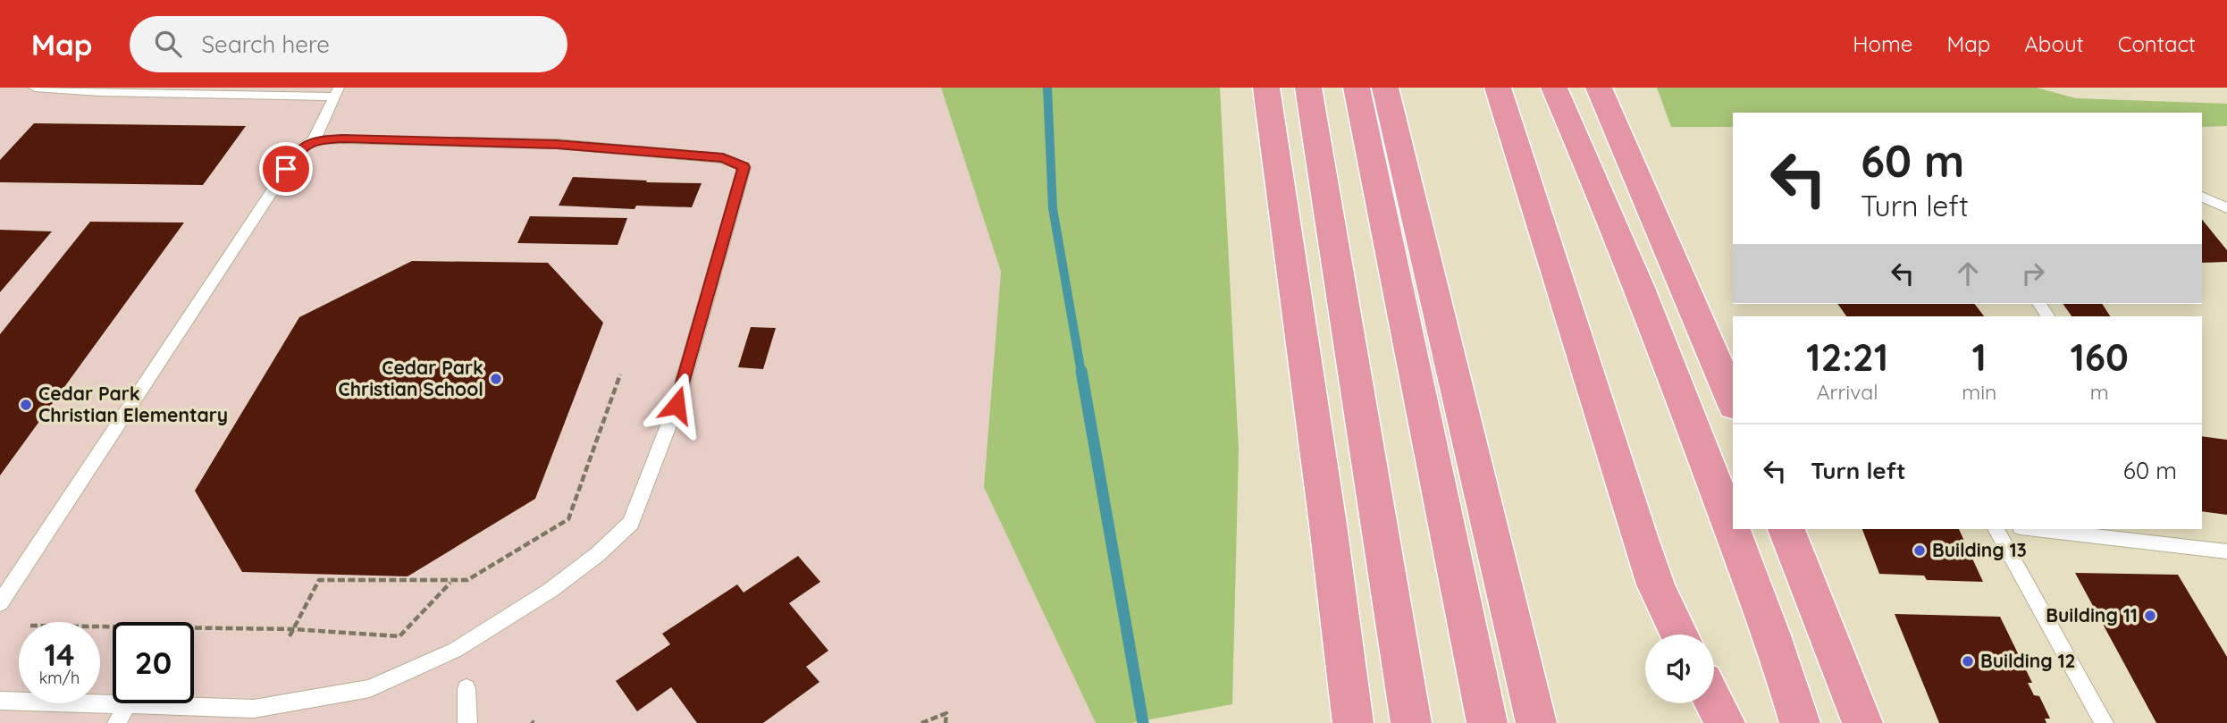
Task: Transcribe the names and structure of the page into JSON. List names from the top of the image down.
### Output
{
  "places": [
    "Cedar Park Christian School",
    "Cedar Park Christian Elementary",
    "Building 13",
    "Building 11",
    "Building 12"
  ],
  "page": {
    "header": "Map",
    "search": "Search here",
    "nav": [
      "Home",
      "Map",
      "About",
      "Contact"
    ],
    "turn": ["60 m", "Turn left"],
    "eta": [
      "12:21",
      "Arrival",
      "1",
      "min",
      "160",
      "m"
    ],
    "list": [
      {
        "name": "Turn left",
        "value": "60 m"
      }
    ],
    "speed": "14 km/h",
    "limit": "20"
  }
}
